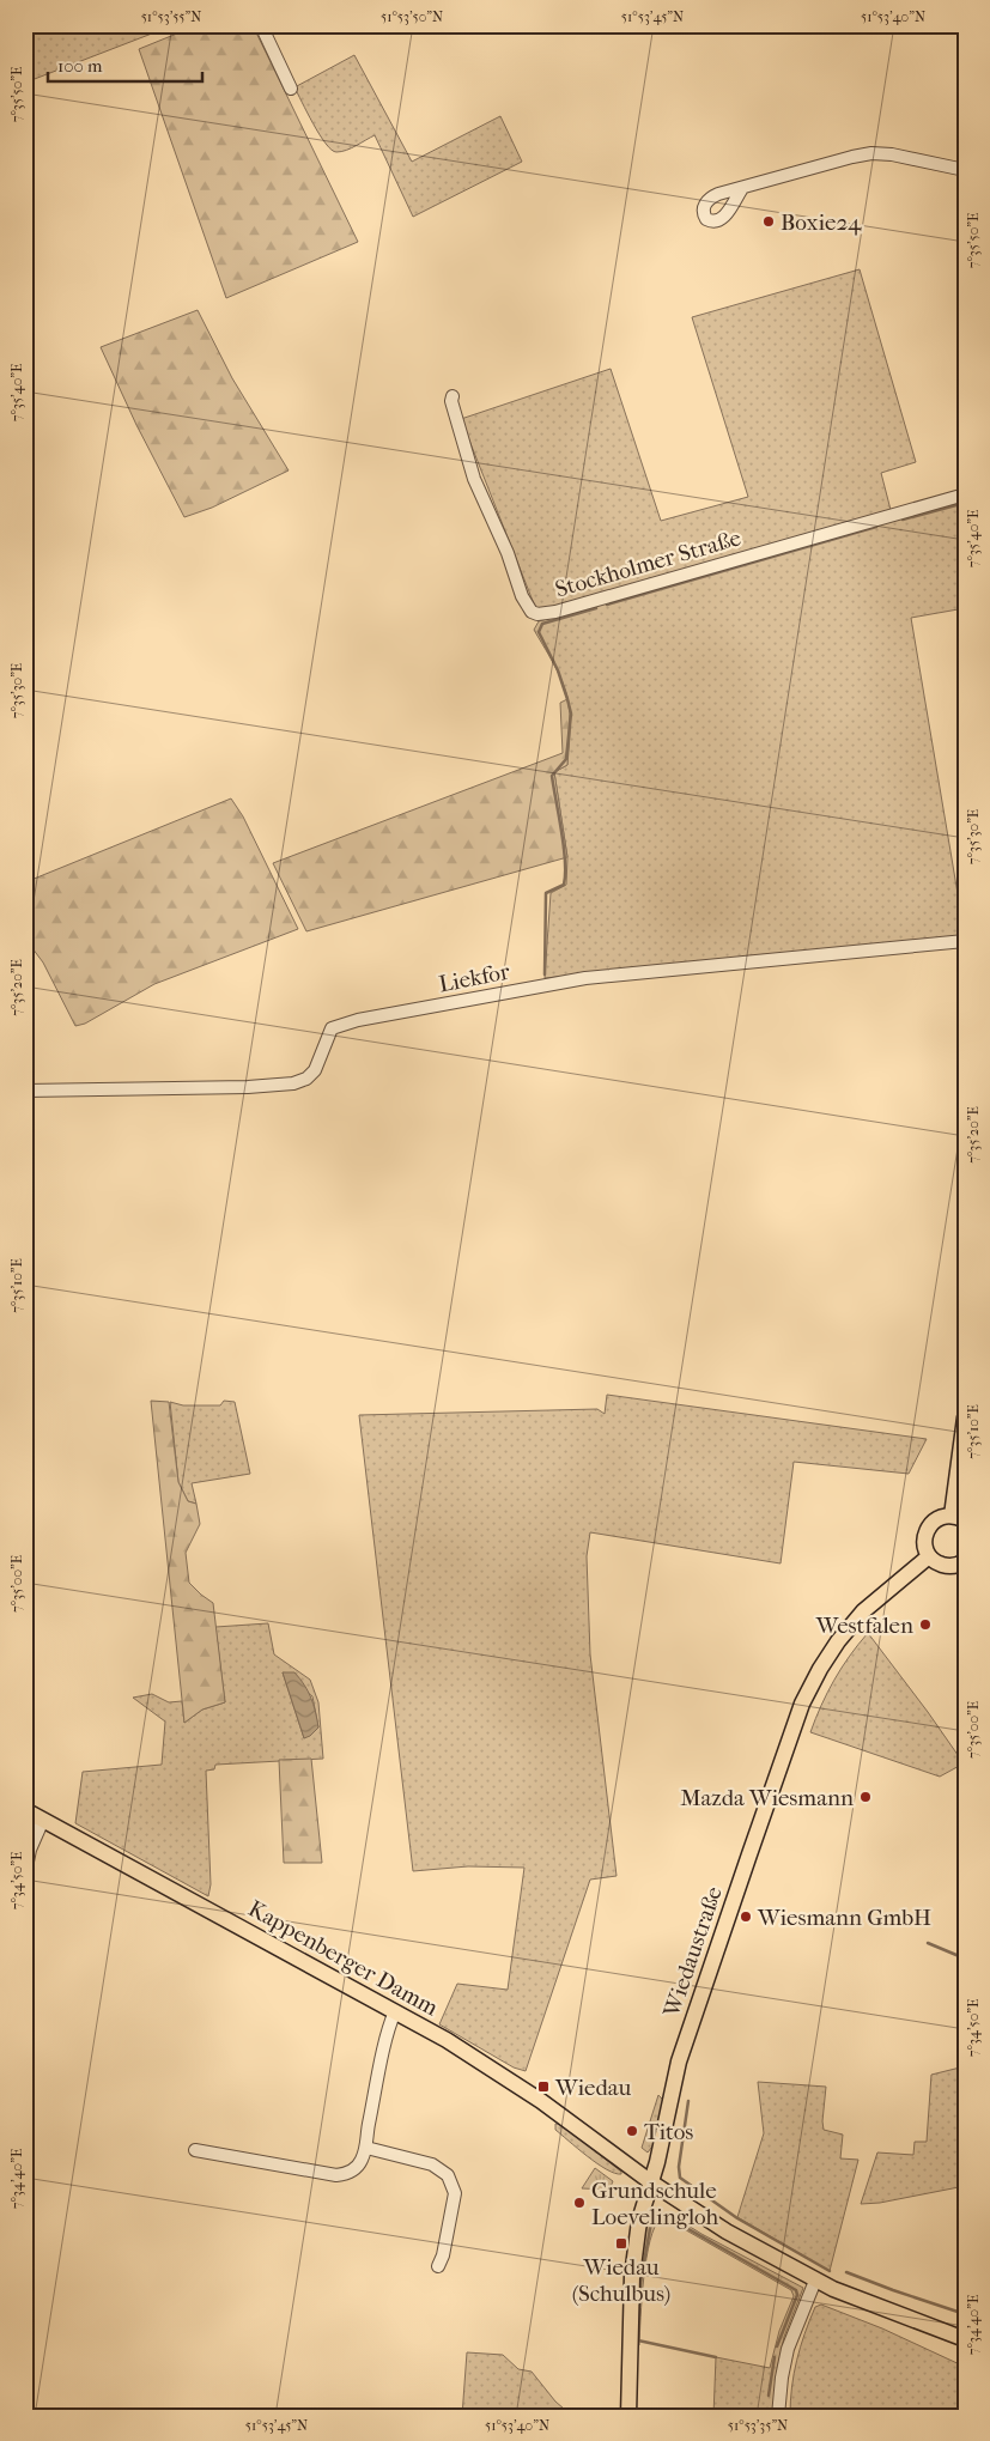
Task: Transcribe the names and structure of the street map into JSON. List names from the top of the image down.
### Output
{
  "streets": {
    "main road": ["Wiedaustraße", "Kappenberger Damm"],
    "street": ["Stockholmer Straße", "Liekfor"]
  },
  "crossings": [
    ["Wiedaustraße", "Kappenberger Damm"]
  ],
  "places": {
    "other": [
      "Boxie24",
      "Westfalen",
      "Mazda Wiesmann",
      "Wiesmann GmbH",
      "Titos",
      "Grundschule Loevelingloh"
    ],
    "transit": ["Wiedau", "Wiedau (Schulbus)"]
  },
  "scale_bar": "100 m",
  "coordinates": [
    "51°53'55\"N",
    "51°53'50\"N",
    "51°53'45\"N",
    "51°53'40\"N",
    "7°35'50\"E",
    "7°35'40\"E",
    "7°35'30\"E",
    "7°35'20\"E",
    "7°35'10\"E",
    "7°35'00\"E",
    "7°34'50\"E",
    "7°34'40\"E",
    "51°53'35\"N"
  ]
}
